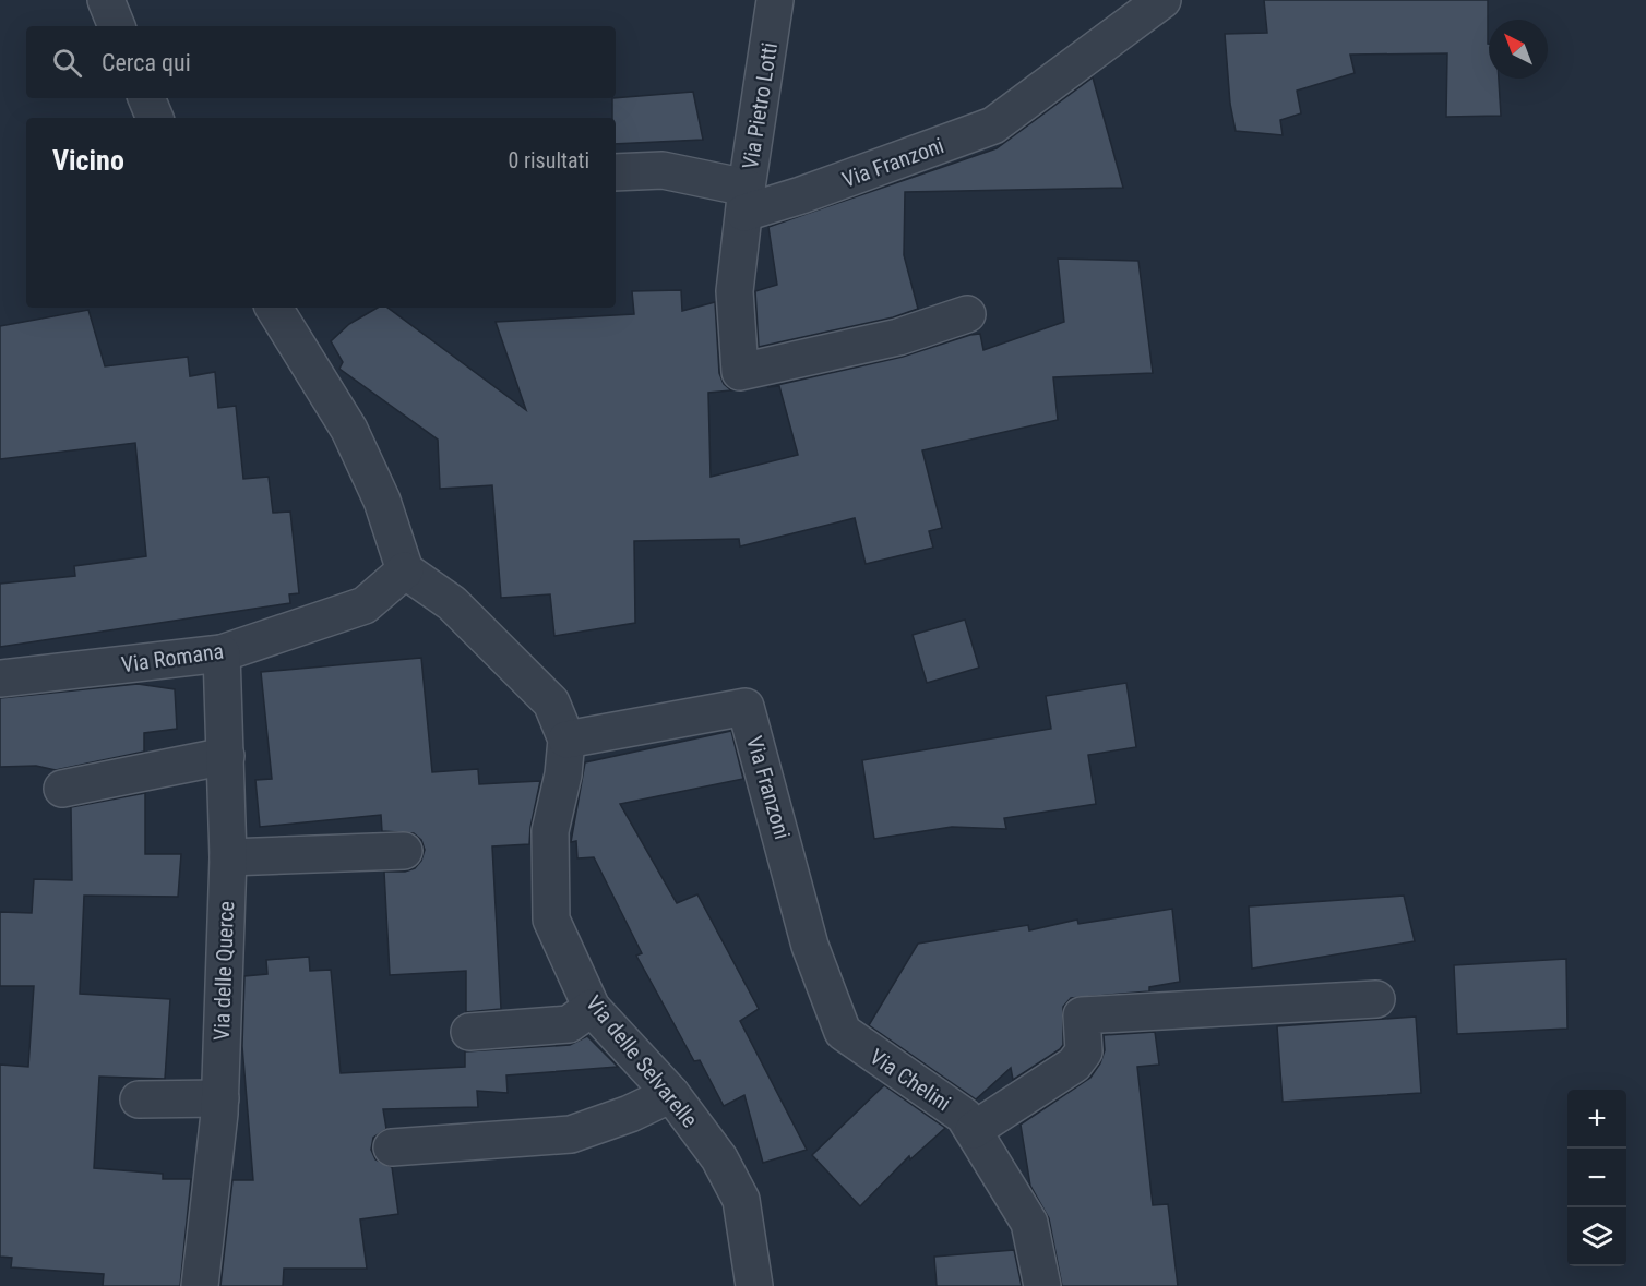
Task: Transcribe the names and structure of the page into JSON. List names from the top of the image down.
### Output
{
  "streets": {
    "street": [
      "Via Pietro Lotti",
      "Via Franzoni",
      "Via Romana",
      "Via delle Querce",
      "Via delle Selvarelle",
      "Via Chelini"
    ]
  },
  "crossings": [
    ["Via Pietro Lotti", "Via Franzoni"],
    ["Via Franzoni", "Via delle Selvarelle"],
    ["Via Franzoni", "Via Chelini"],
    ["Via Romana", "Via delle Querce"],
    ["Via Romana", "Via delle Selvarelle"]
  ],
  "north": "top left",
  "page": {
    "search": "Cerca qui",
    "heading": ["Vicino", "0 risultati"],
    "map_buttons": ["+", "−"]
  }
}
